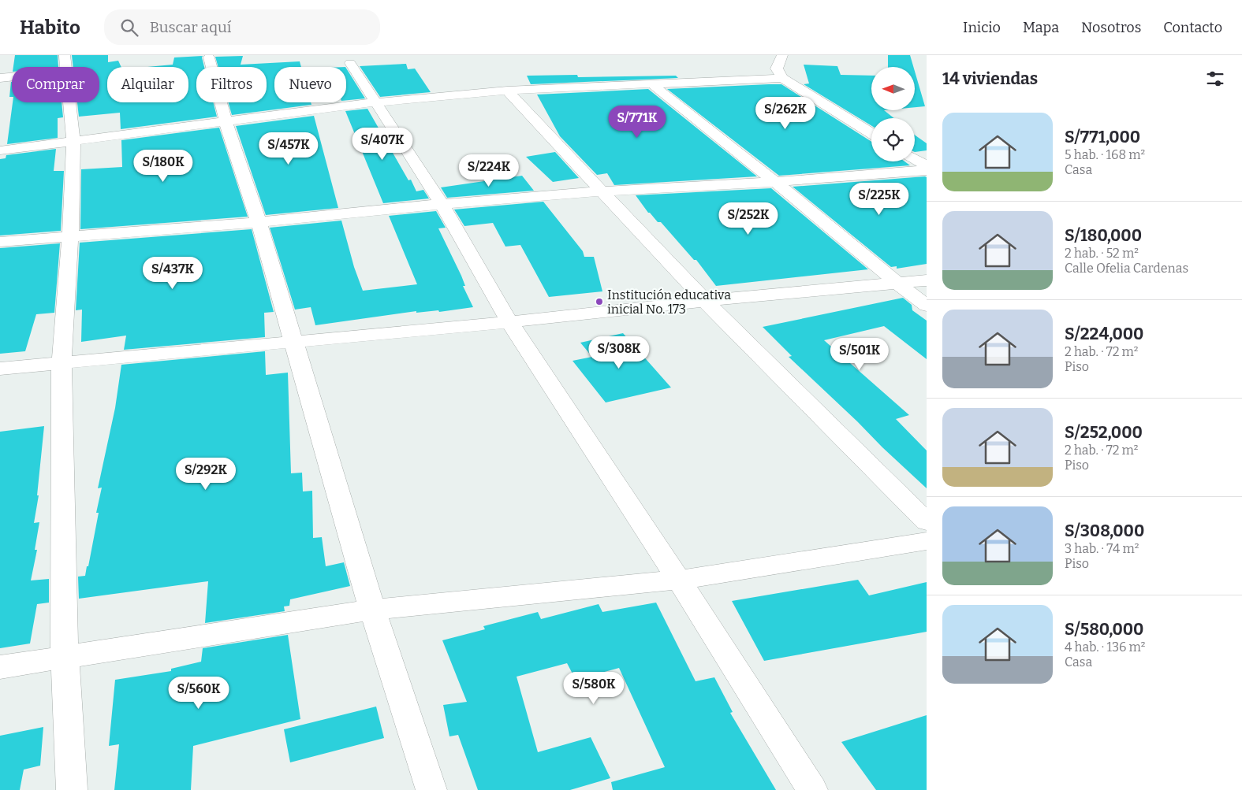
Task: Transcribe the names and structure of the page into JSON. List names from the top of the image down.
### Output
{
  "places": ["Institución educativa inicial No. 173"],
  "north": "left",
  "page": {
    "header": "Habito",
    "search": "Buscar aquí",
    "nav": [
      "Inicio",
      "Mapa",
      "Nosotros",
      "Contacto"
    ],
    "heading": "14 viviendas",
    "chip": [
      "Comprar",
      "Alquilar",
      "Filtros",
      "Nuevo"
    ],
    "price": [
      "S/262K",
      "S/771K",
      "S/407K",
      "S/457K",
      "S/180K",
      "S/224K",
      "S/225K",
      "S/252K",
      "S/437K",
      "S/308K",
      "S/501K",
      "S/292K",
      "S/580K",
      "S/560K"
    ],
    "list": [
      {
        "name": "S/771,000",
        "note": "5 hab. · 168 m² · Casa"
      },
      {
        "name": "S/180,000",
        "note": "2 hab. · 52 m² · Calle Ofelia Cardenas"
      },
      {
        "name": "S/224,000",
        "note": "2 hab. · 72 m² · Piso"
      },
      {
        "name": "S/252,000",
        "note": "2 hab. · 72 m² · Piso"
      },
      {
        "name": "S/308,000",
        "note": "3 hab. · 74 m² · Piso"
      },
      {
        "name": "S/580,000",
        "note": "4 hab. · 136 m² · Casa"
      }
    ]
  }
}
